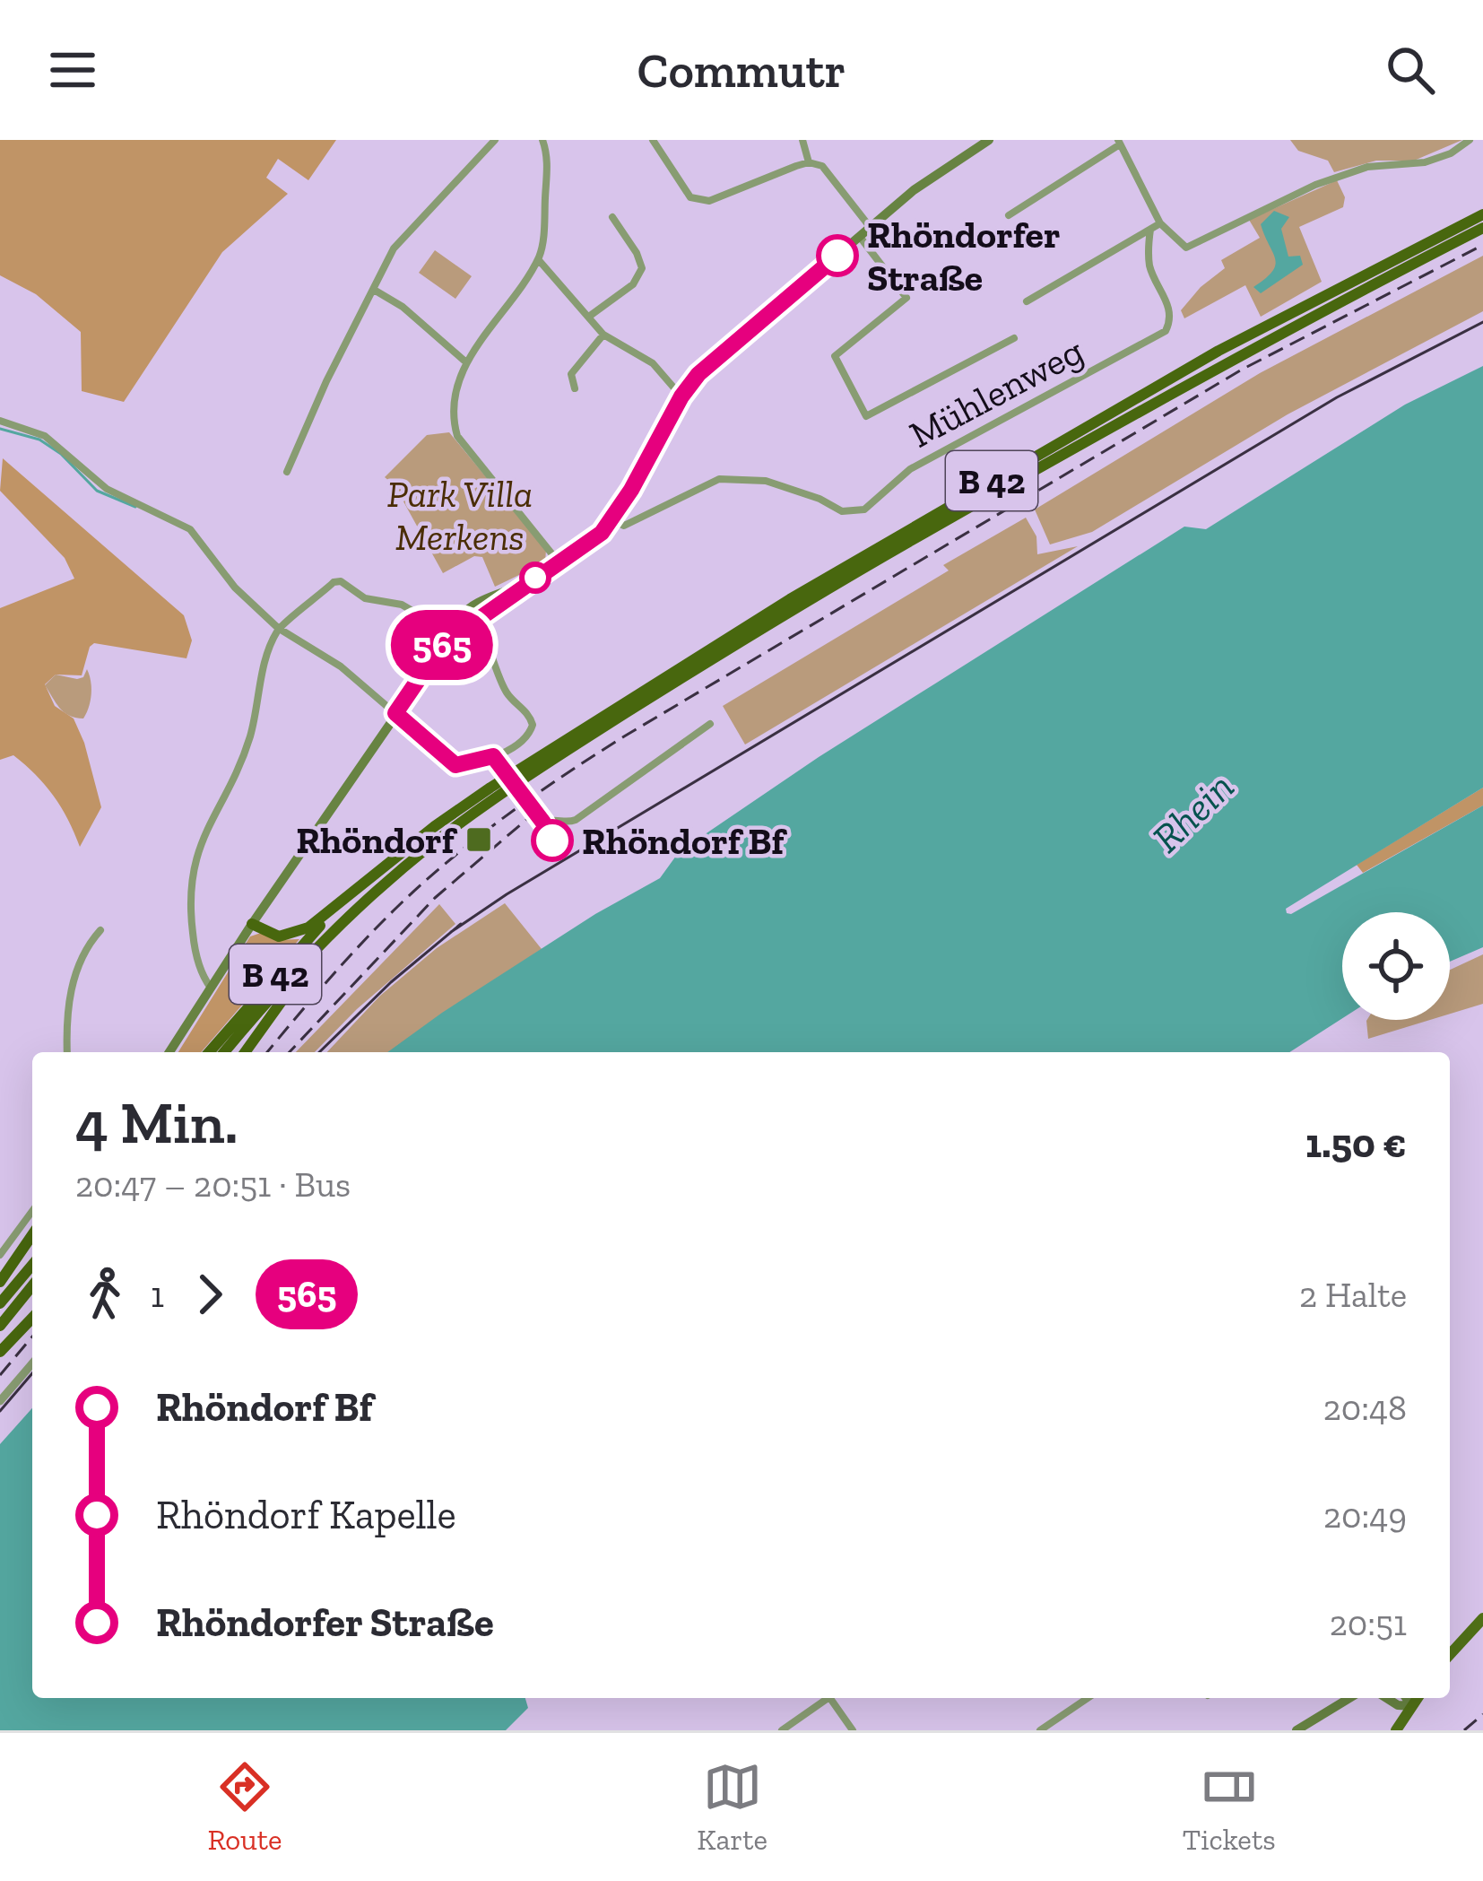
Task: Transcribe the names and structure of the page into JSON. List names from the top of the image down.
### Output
{
  "streets": {
    "highway": ["B 42"],
    "street": ["Mühlenweg"]
  },
  "water": ["Rhein"],
  "parks": ["Park Villa Merkens"],
  "places": {
    "other": ["Rhöndorfer Straße", "Rhöndorf Bf"],
    "transit": ["Rhöndorf"]
  },
  "lines": ["bus line 565"],
  "page": {
    "header": "Commutr",
    "on_map": "565",
    "heading": ["4 Min.", "20:47 – 20:51 · Bus", "1.50 €"],
    "legs": ["1", "565", "2 Halte"],
    "list": [
      {
        "name": "Rhöndorf Bf",
        "value": "20:48"
      },
      {
        "name": "Rhöndorf Kapelle",
        "value": "20:49"
      },
      {
        "name": "Rhöndorfer Straße",
        "value": "20:51"
      }
    ],
    "tabs": ["Route", "Karte", "Tickets"]
  }
}
